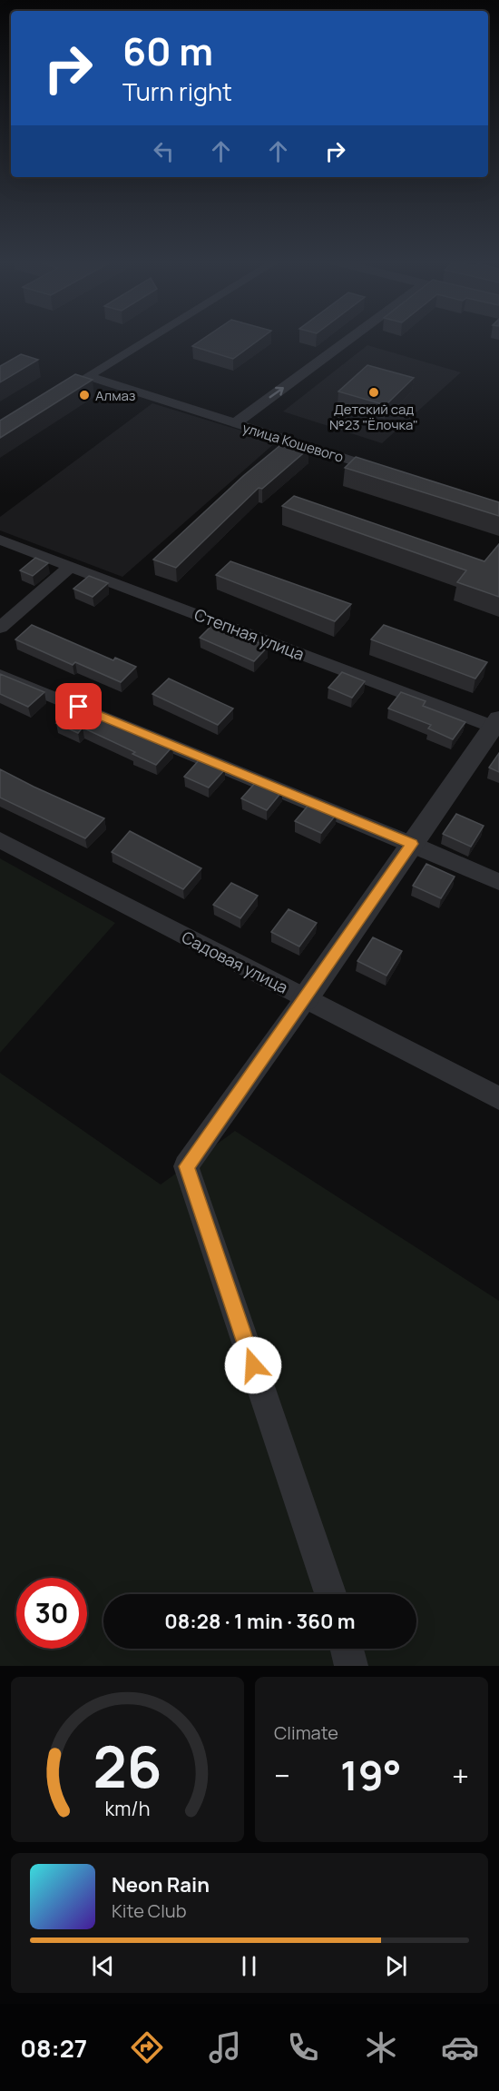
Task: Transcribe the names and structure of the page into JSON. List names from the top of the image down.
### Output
{
  "streets": {
    "street": ["улица Кошевого", "Степная улица", "Садовая улица"]
  },
  "places": ["Детский сад №23 \"Ёлочка\"", "Алмаз"],
  "page": {
    "turn": ["60 m", "Turn right"],
    "limit": "30",
    "trip": "08:28 · 1 min · 360 m",
    "tile": "Climate",
    "heat": ["−", "19°", "+"],
    "song": ["Neon Rain", "Kite Club"],
    "tabs": "08:27",
    "gauge": ["26", "km/h"]
  }
}
